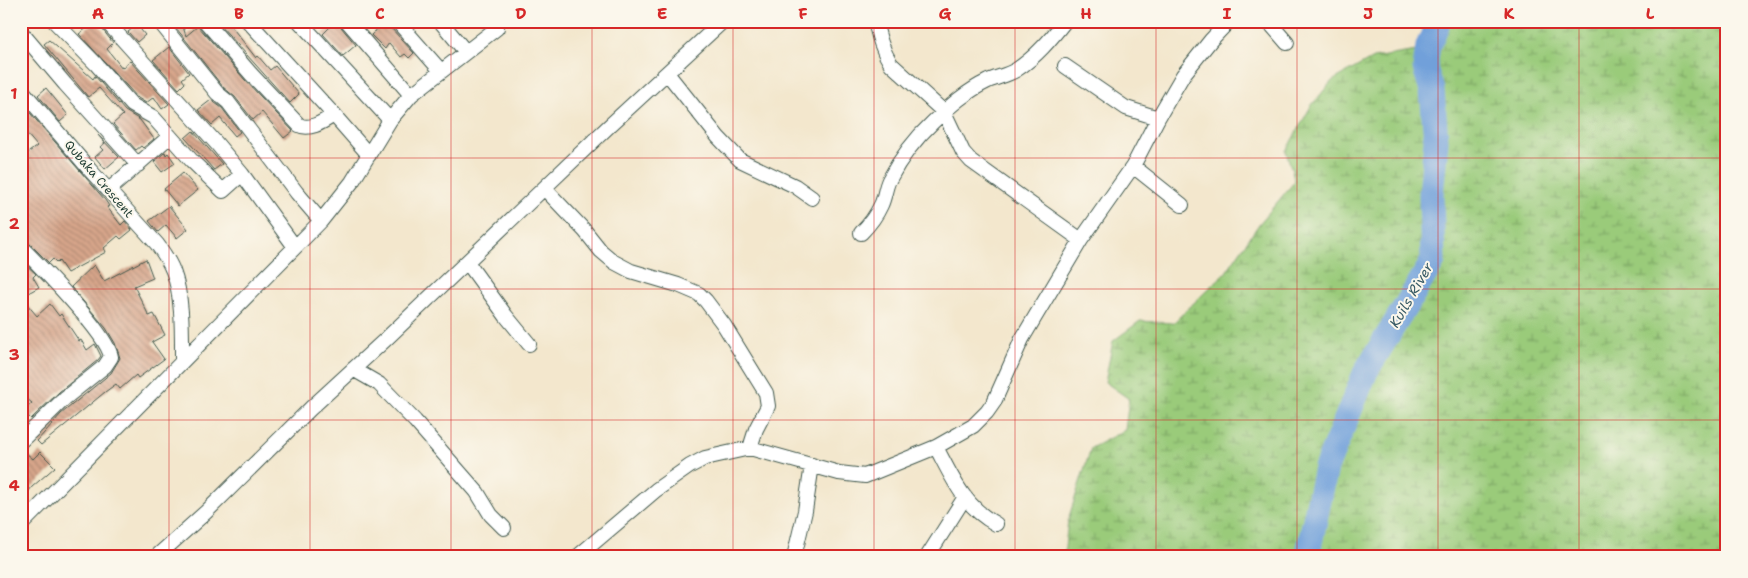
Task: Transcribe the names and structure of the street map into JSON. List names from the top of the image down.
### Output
{
  "streets": {
    "street": ["Qubaka Crescent"]
  },
  "water": ["Kuils River"],
  "grid": {
    "columns": [
      "A",
      "B",
      "C",
      "D",
      "E",
      "F",
      "G",
      "H",
      "I",
      "J",
      "K",
      "L"
    ],
    "rows": [
      "1",
      "2",
      "3",
      "4"
    ]
  }
}
